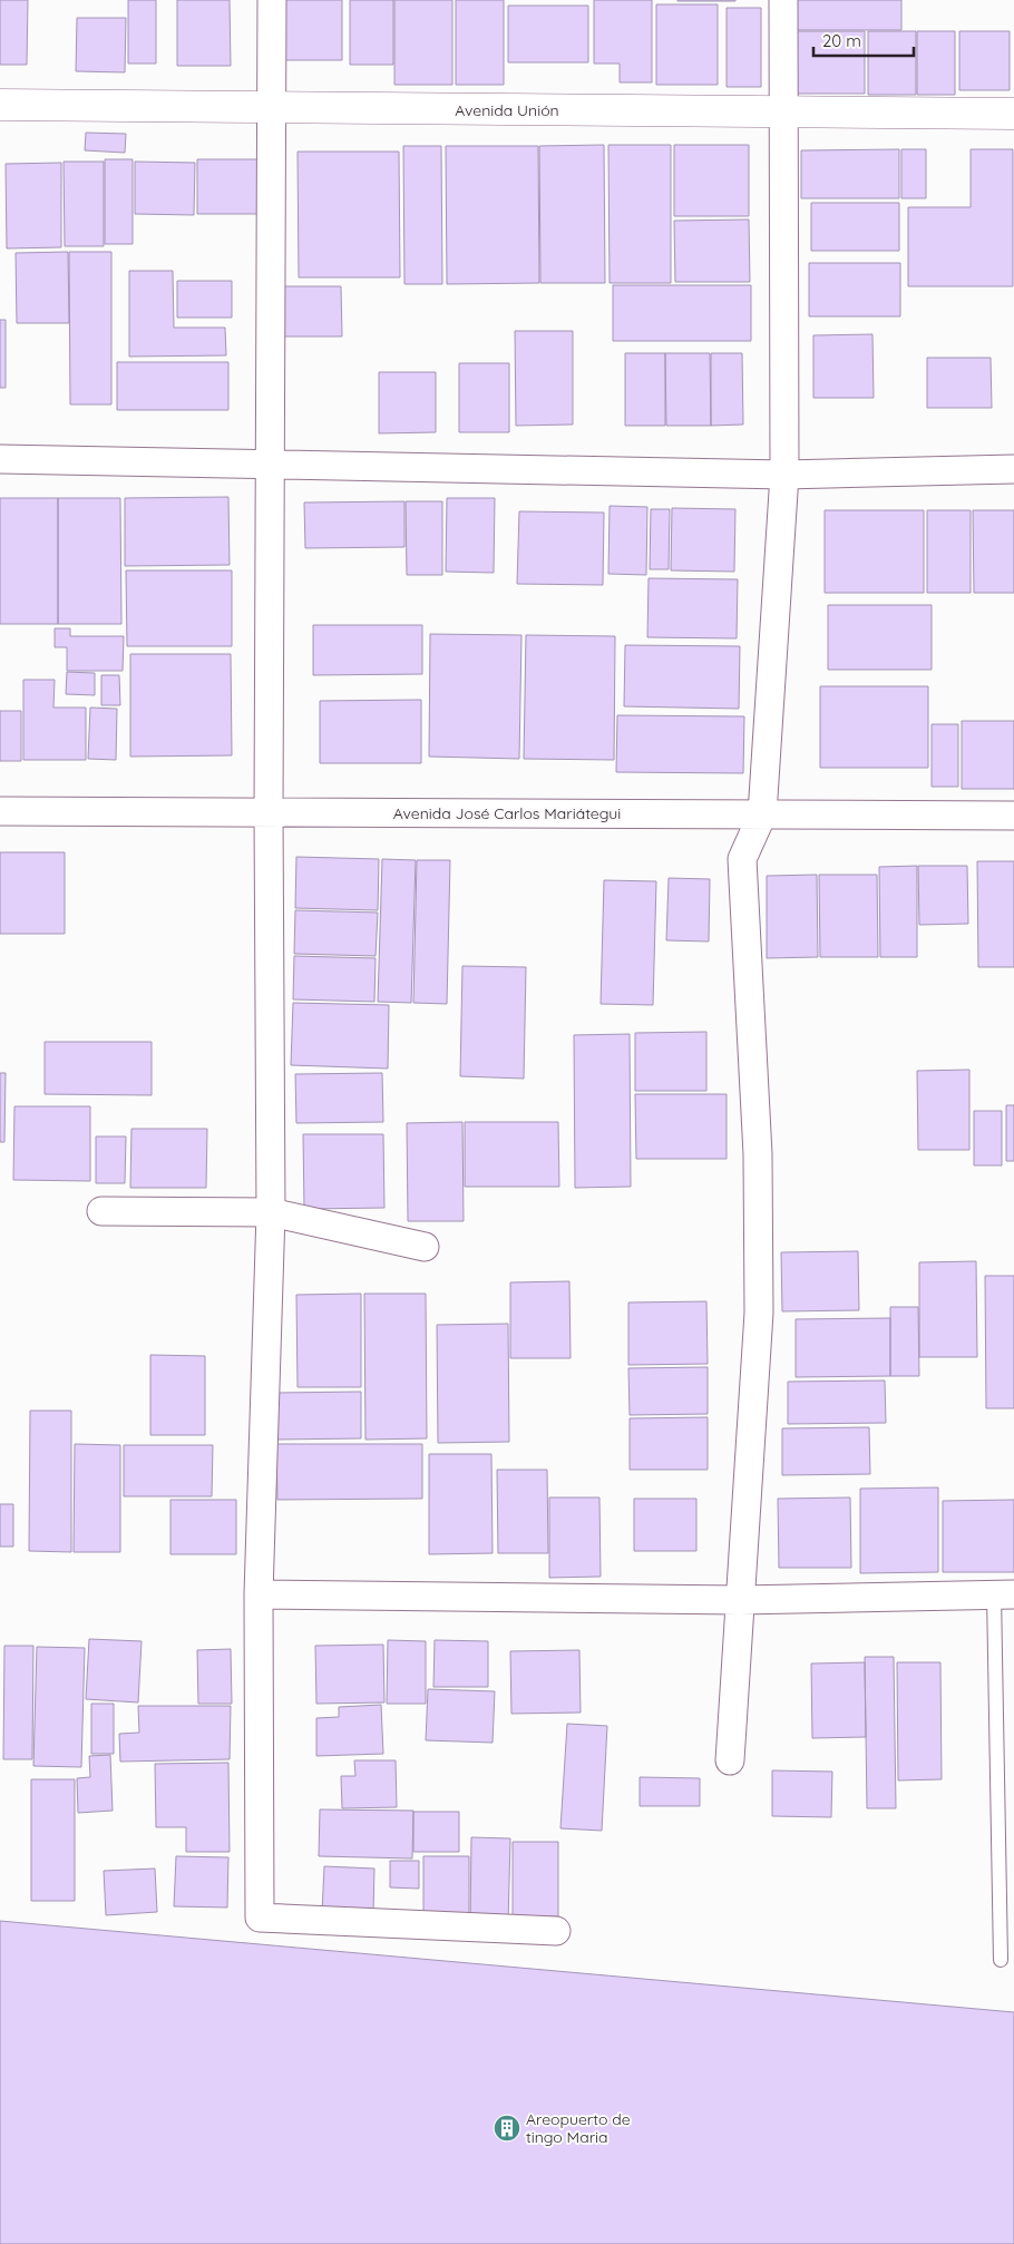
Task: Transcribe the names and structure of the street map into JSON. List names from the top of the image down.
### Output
{
  "streets": {
    "main road": ["Avenida Unión"],
    "street": ["Avenida José Carlos Mariátegui"]
  },
  "places": {
    "building": ["Areopuerto de tingo Maria"]
  },
  "scale_bar": "20 m"
}
